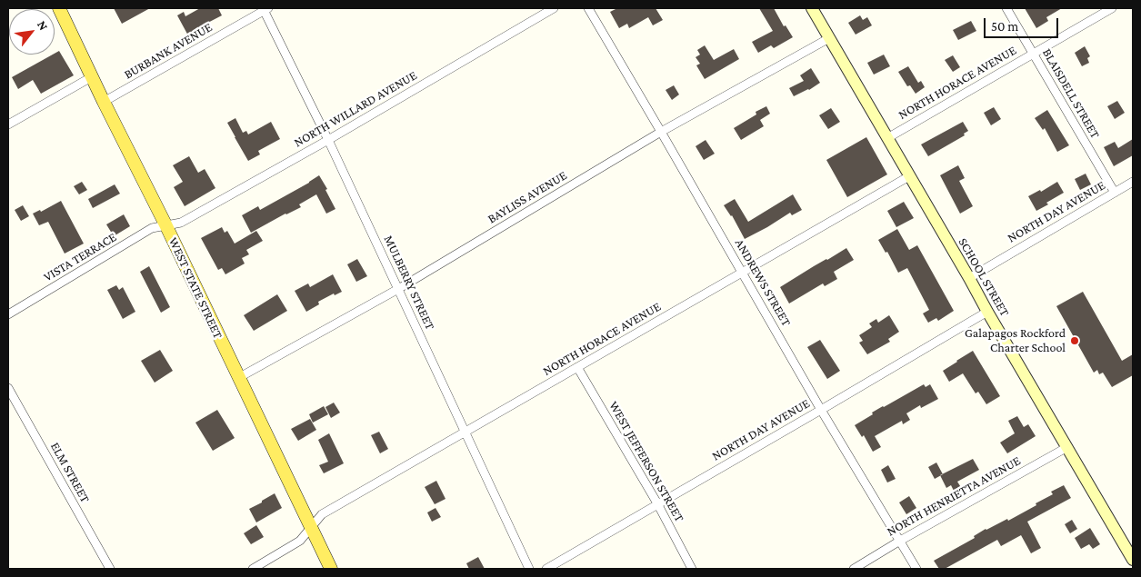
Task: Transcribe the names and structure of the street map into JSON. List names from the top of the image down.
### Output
{
  "streets": {
    "main road": ["SCHOOL STREET", "WEST STATE STREET"],
    "street": [
      "BURBANK AVENUE",
      "NORTH HORACE AVENUE",
      "BLAISDELL STREET",
      "NORTH WILLARD AVENUE",
      "BAYLISS AVENUE",
      "NORTH DAY AVENUE",
      "VISTA TERRACE",
      "MULBERRY STREET",
      "ANDREWS STREET",
      "WEST JEFFERSON STREET",
      "ELM STREET",
      "NORTH HENRIETTA AVENUE"
    ]
  },
  "crossings": [
    ["BURBANK AVENUE", "MULBERRY STREET"],
    ["BURBANK AVENUE", "WEST STATE STREET"],
    ["NORTH HORACE AVENUE", "BLAISDELL STREET"],
    ["NORTH HORACE AVENUE", "SCHOOL STREET"],
    ["NORTH HORACE AVENUE", "MULBERRY STREET"],
    ["NORTH HORACE AVENUE", "ANDREWS STREET"],
    ["NORTH HORACE AVENUE", "WEST STATE STREET"],
    ["NORTH HORACE AVENUE", "WEST JEFFERSON STREET"],
    ["BLAISDELL STREET", "NORTH DAY AVENUE"],
    ["NORTH WILLARD AVENUE", "VISTA TERRACE"],
    ["NORTH WILLARD AVENUE", "MULBERRY STREET"],
    ["NORTH WILLARD AVENUE", "WEST STATE STREET"],
    ["BAYLISS AVENUE", "SCHOOL STREET"],
    ["BAYLISS AVENUE", "MULBERRY STREET"],
    ["BAYLISS AVENUE", "ANDREWS STREET"],
    ["BAYLISS AVENUE", "WEST STATE STREET"],
    ["NORTH DAY AVENUE", "SCHOOL STREET"],
    ["NORTH DAY AVENUE", "ANDREWS STREET"],
    ["NORTH DAY AVENUE", "WEST JEFFERSON STREET"],
    ["VISTA TERRACE", "WEST STATE STREET"],
    ["SCHOOL STREET", "NORTH HENRIETTA AVENUE"],
    ["ANDREWS STREET", "NORTH HENRIETTA AVENUE"]
  ],
  "places": ["Galapagos Rockford Charter School"],
  "scale_bar": "50 m",
  "north": "top right"
}
